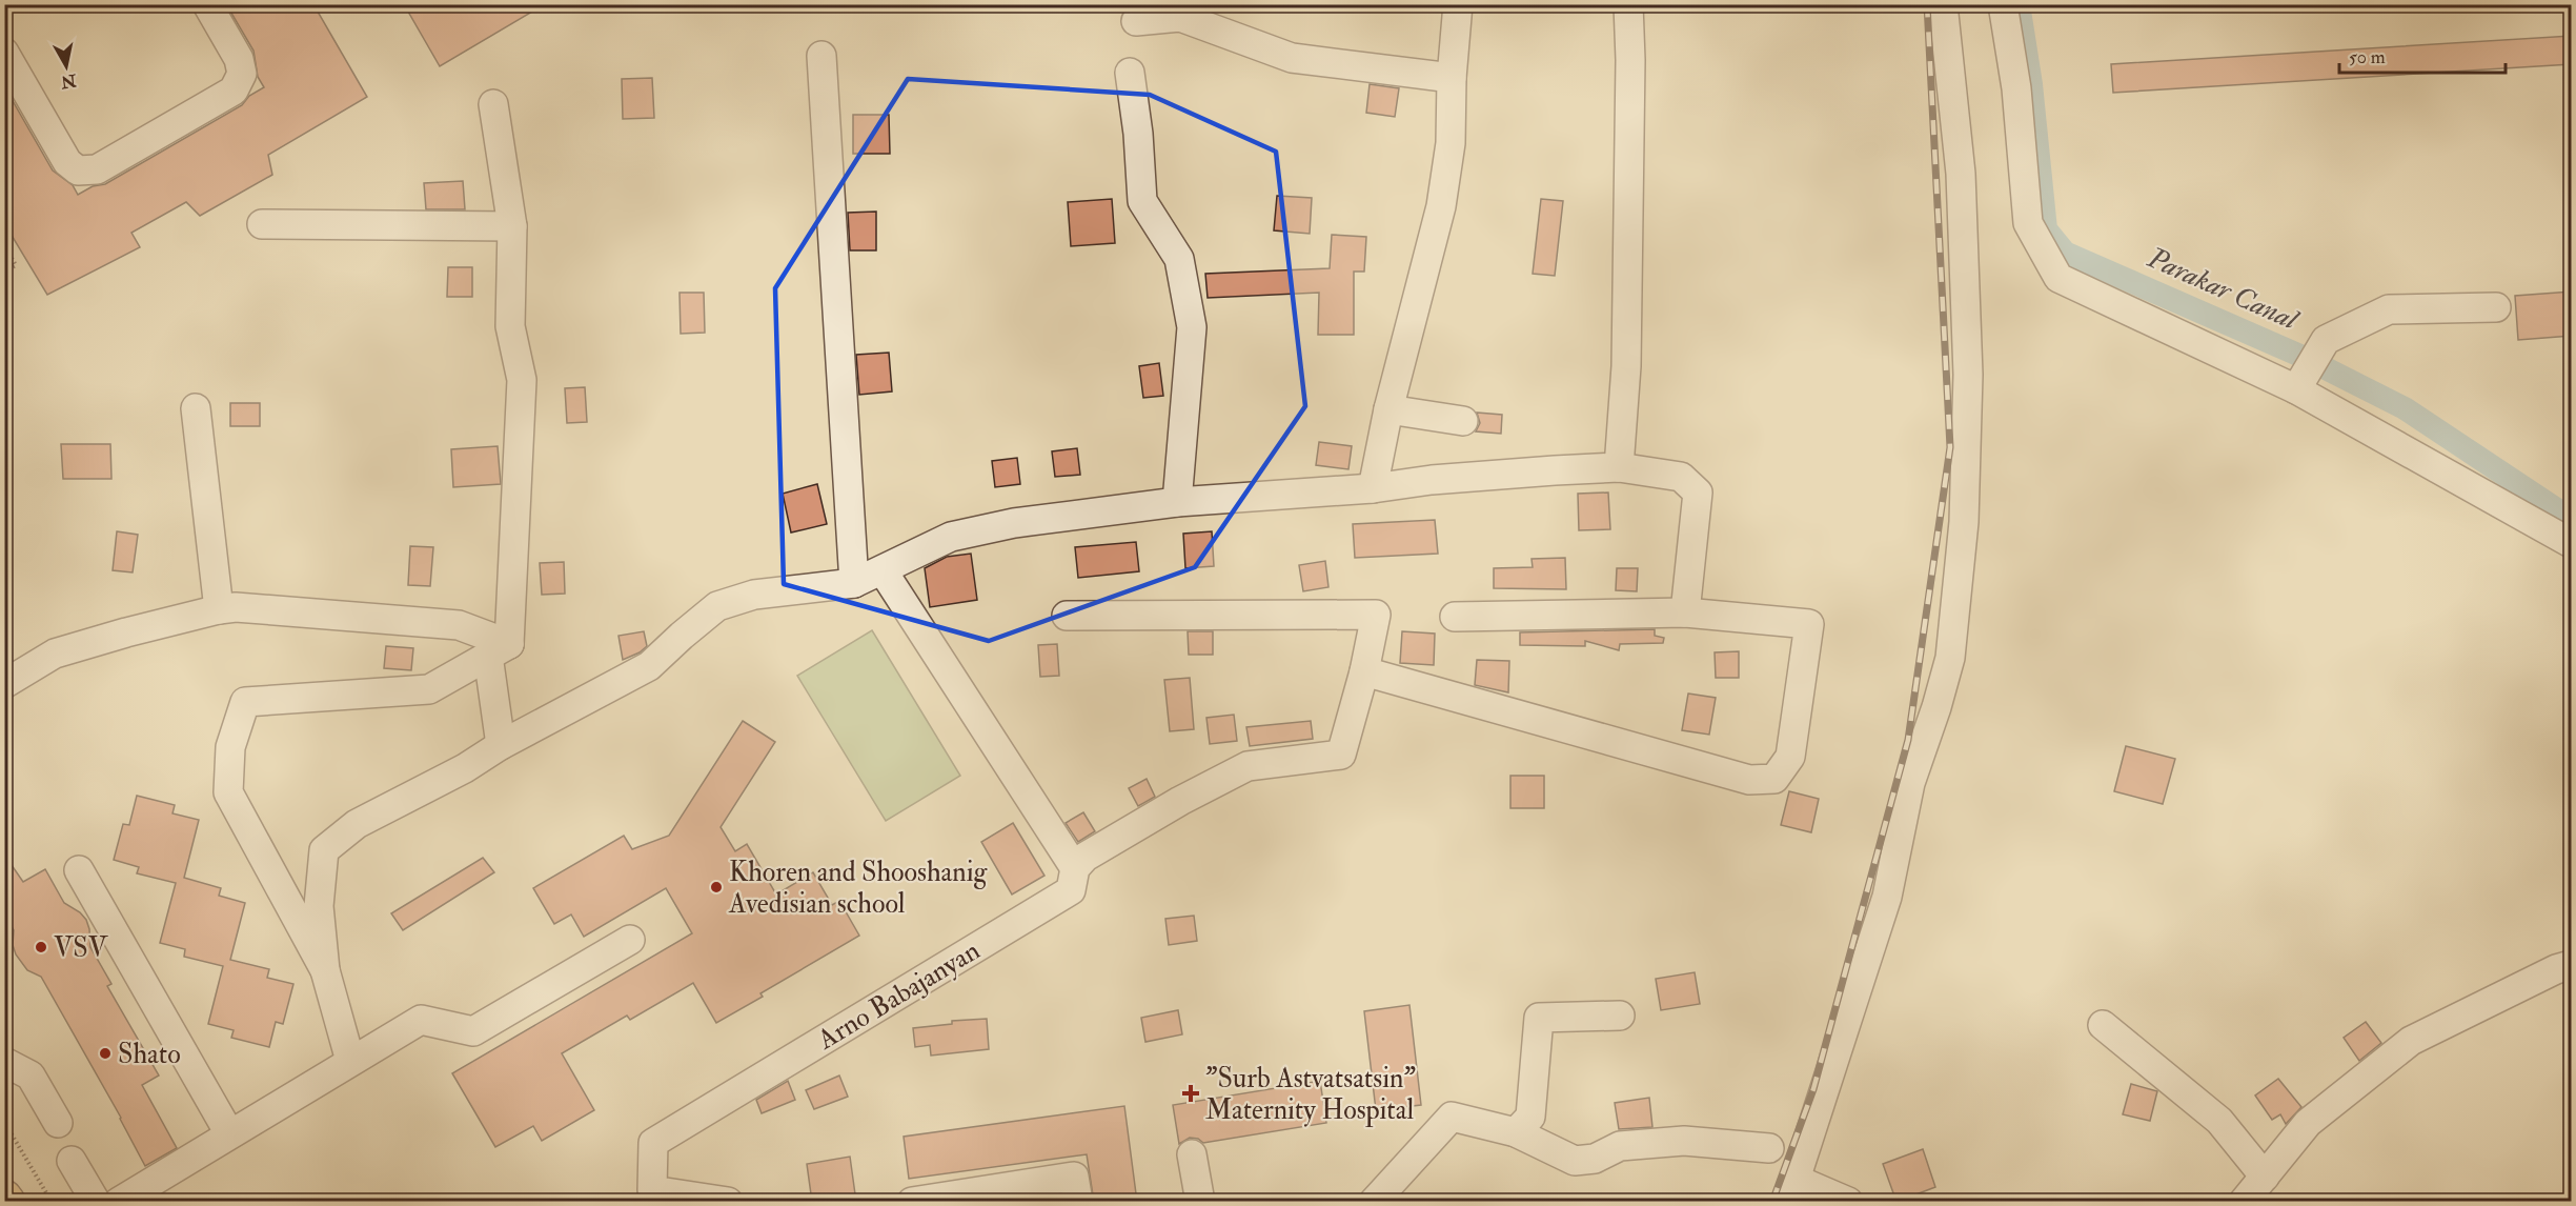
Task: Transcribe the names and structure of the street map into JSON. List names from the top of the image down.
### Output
{
  "streets": {
    "street": ["Arno Babajanyan"]
  },
  "water": ["Parakar Canal"],
  "places": {
    "other": ["Khoren and Shooshanig Avedisian school", "VSV", "Shato"],
    "health": ["\"Surb Astvatsatsin\" Maternity Hospital"]
  },
  "scale_bar": "50 m",
  "north": "bottom"
}
